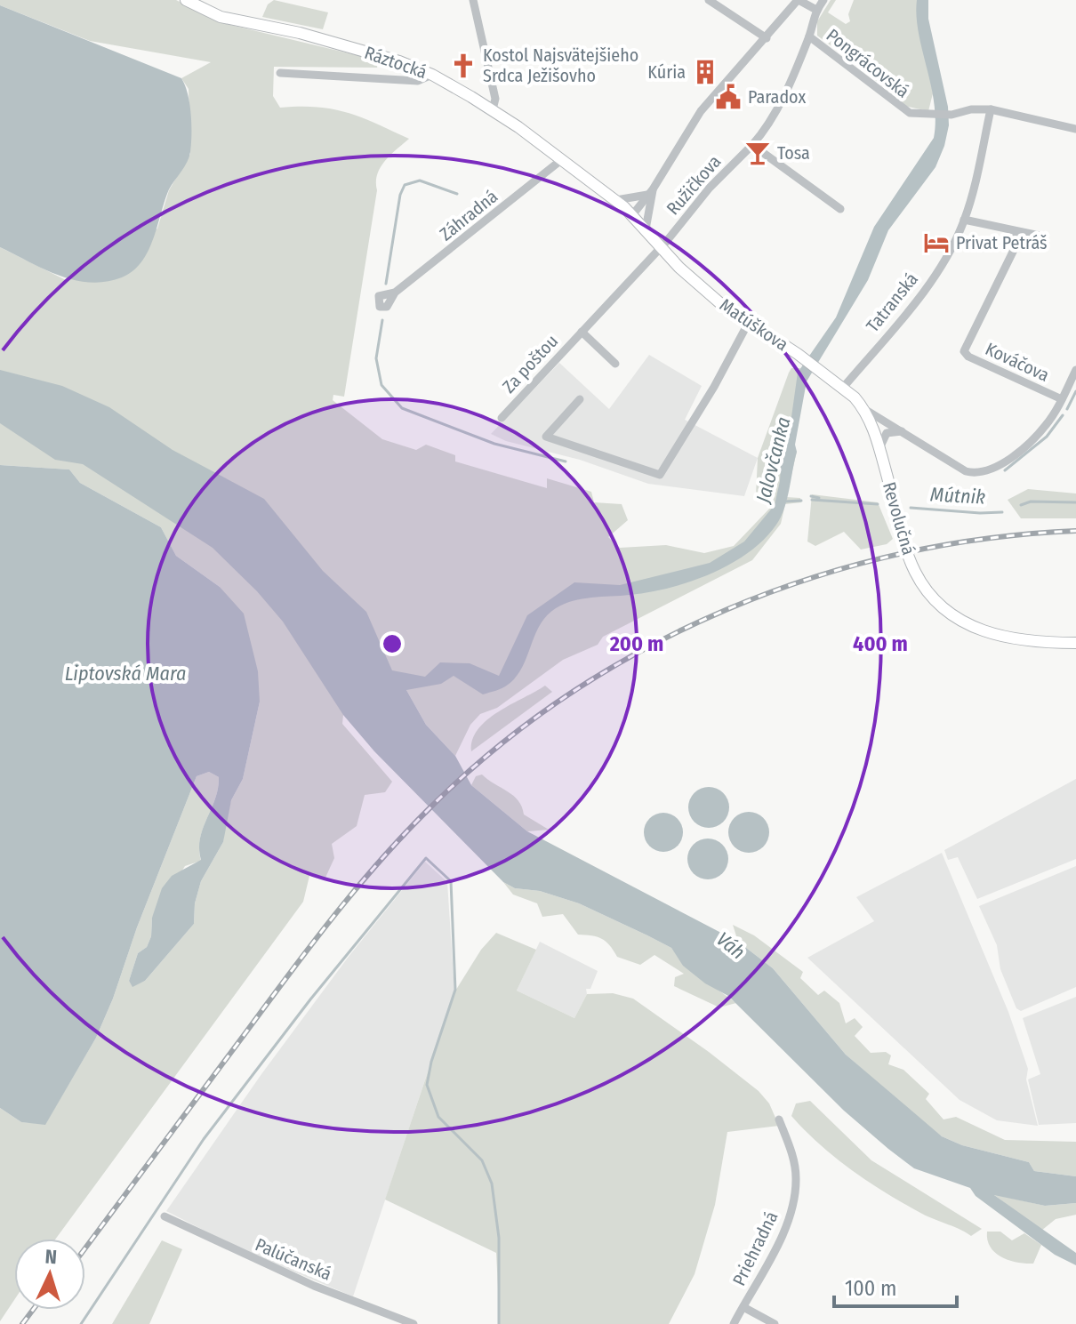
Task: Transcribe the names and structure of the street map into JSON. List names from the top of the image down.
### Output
{
  "streets": {
    "main road": ["Ráztocká", "Matúškova", "Revolučná"],
    "street": [
      "Pongrácovská",
      "Ružičkova",
      "Záhradná",
      "Tatranská",
      "Kováčova",
      "Za poštou",
      "Priehradná",
      "Palúčanská"
    ]
  },
  "crossings": [
    ["Ráztocká", "Záhradná"],
    ["Ráztocká", "Matúškova"],
    ["Pongrácovská", "Ružičkova"],
    ["Pongrácovská", "Tatranská"],
    ["Ružičkova", "Matúškova"],
    ["Ružičkova", "Za poštou"],
    ["Tatranská", "Matúškova"],
    ["Matúškova", "Kováčova"],
    ["Matúškova", "Za poštou"],
    ["Matúškova", "Revolučná"]
  ],
  "water": [
    "Jalovčanka",
    "Mútnik",
    "Liptovská Mara",
    "Váh"
  ],
  "places": {
    "church": ["Kostol Najsvätejšieho Srdca Ježišovho"],
    "building": ["Kúria"],
    "public building": ["Paradox"],
    "bar": ["Tosa"],
    "hotel": ["Privat Petráš"]
  },
  "scale_bar": "100 m",
  "north": "top",
  "rings": ["200 m", "400 m"]
}
